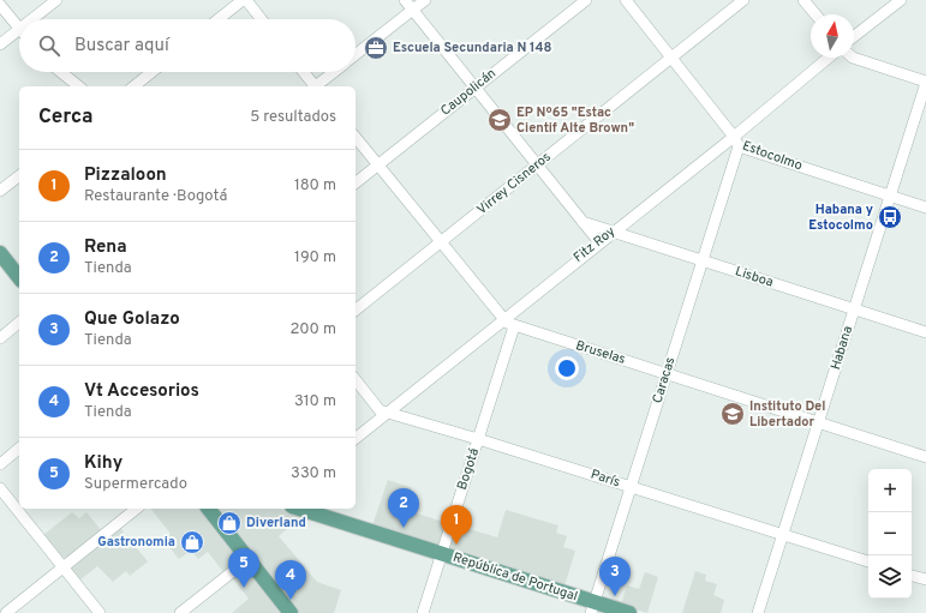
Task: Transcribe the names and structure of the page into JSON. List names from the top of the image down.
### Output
{
  "streets": {
    "main road": ["República de Portugal"],
    "street": [
      "Caupolicán",
      "Estocolmo",
      "Virrey Cisneros",
      "Fitz Roy",
      "Lisboa",
      "Habana",
      "Bruselas",
      "Caracas",
      "Bogotá",
      "París"
    ]
  },
  "crossings": [
    ["Caupolicán", "Bruselas"],
    ["Estocolmo", "Virrey Cisneros"],
    ["Estocolmo", "Fitz Roy"],
    ["Estocolmo", "Habana"],
    ["Estocolmo", "Caracas"],
    ["Virrey Cisneros", "Bruselas"],
    ["Fitz Roy", "Lisboa"],
    ["Fitz Roy", "Bruselas"],
    ["Fitz Roy", "París"],
    ["Lisboa", "Habana"],
    ["Lisboa", "Caracas"],
    ["Habana", "Bruselas"],
    ["Habana", "París"],
    ["Bruselas", "Caracas"],
    ["Bruselas", "Bogotá"],
    ["Caracas", "París"],
    ["Caracas", "República de Portugal"],
    ["Bogotá", "París"],
    ["Bogotá", "República de Portugal"]
  ],
  "places": {
    "office": ["Escuela Secundaria N 148"],
    "school or university": ["EP Nº65 \"Estac Cientif Alte Brown\"", "Instituto Del Libertador"],
    "bus stop": ["Habana y Estocolmo"],
    "shop": ["Diverland", "Gastronomia"]
  },
  "north": "top",
  "page": {
    "search": "Buscar aquí",
    "heading": ["Cerca", "5 resultados"],
    "list": [
      {
        "mark": "1",
        "name": "Pizzaloon",
        "note": "Restaurante · Bogotá",
        "value": "180 m"
      },
      {
        "mark": "2",
        "name": "Rena",
        "note": "Tienda",
        "value": "190 m"
      },
      {
        "mark": "3",
        "name": "Que Golazo",
        "note": "Tienda",
        "value": "200 m"
      },
      {
        "mark": "4",
        "name": "Vt Accesorios",
        "note": "Tienda",
        "value": "310 m"
      },
      {
        "mark": "5",
        "name": "Kihy",
        "note": "Supermercado",
        "value": "330 m"
      }
    ],
    "map_buttons": ["+", "−"],
    "pins": [
      "2",
      "1",
      "5",
      "3",
      "4"
    ]
  }
}
